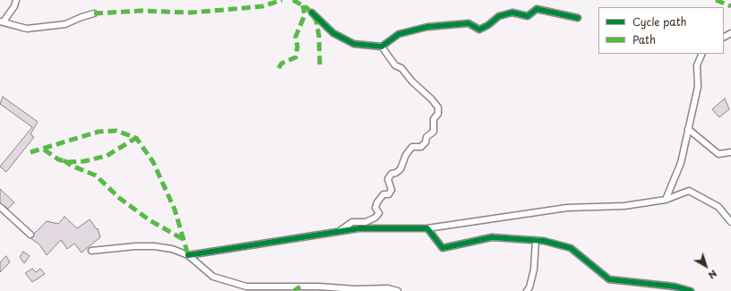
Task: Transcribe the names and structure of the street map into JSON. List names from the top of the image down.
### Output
{
  "legend": ["Cycle path", "Path"],
  "north": "bottom right"
}
